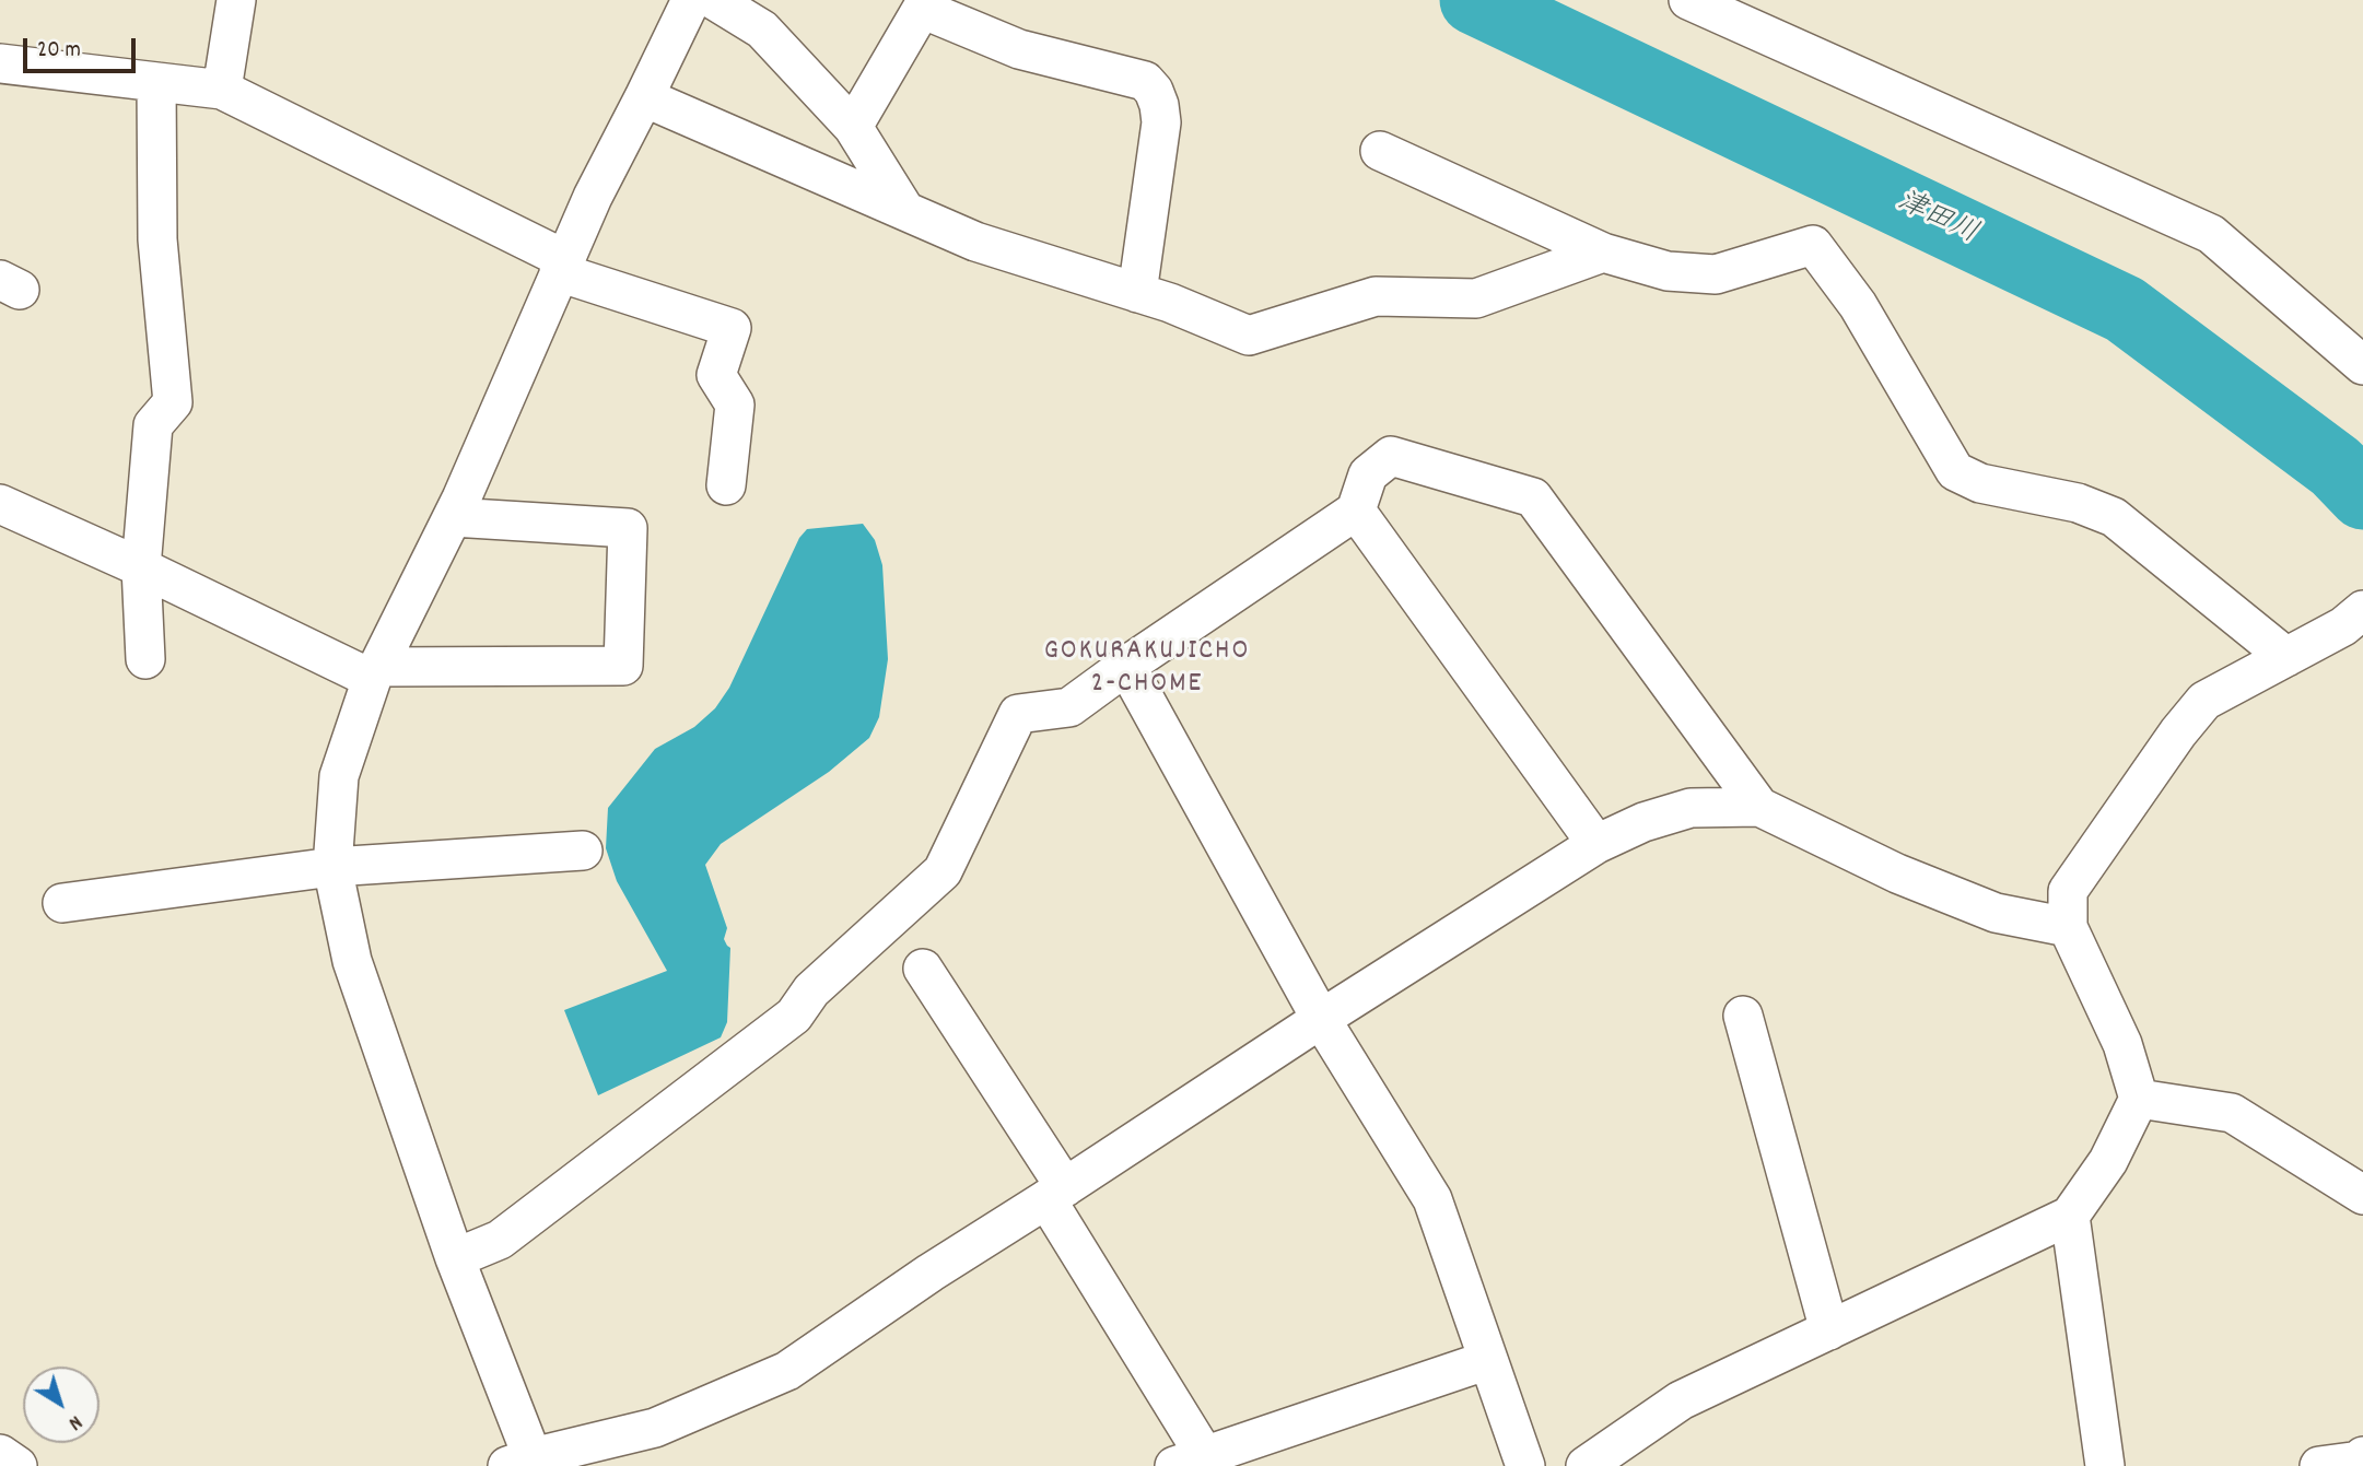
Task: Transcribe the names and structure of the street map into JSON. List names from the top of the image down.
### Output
{
  "districts": ["GOKURAKUJICHO 2-CHOME"],
  "water": ["津田川"],
  "scale_bar": "20 m",
  "north": "bottom right"
}
